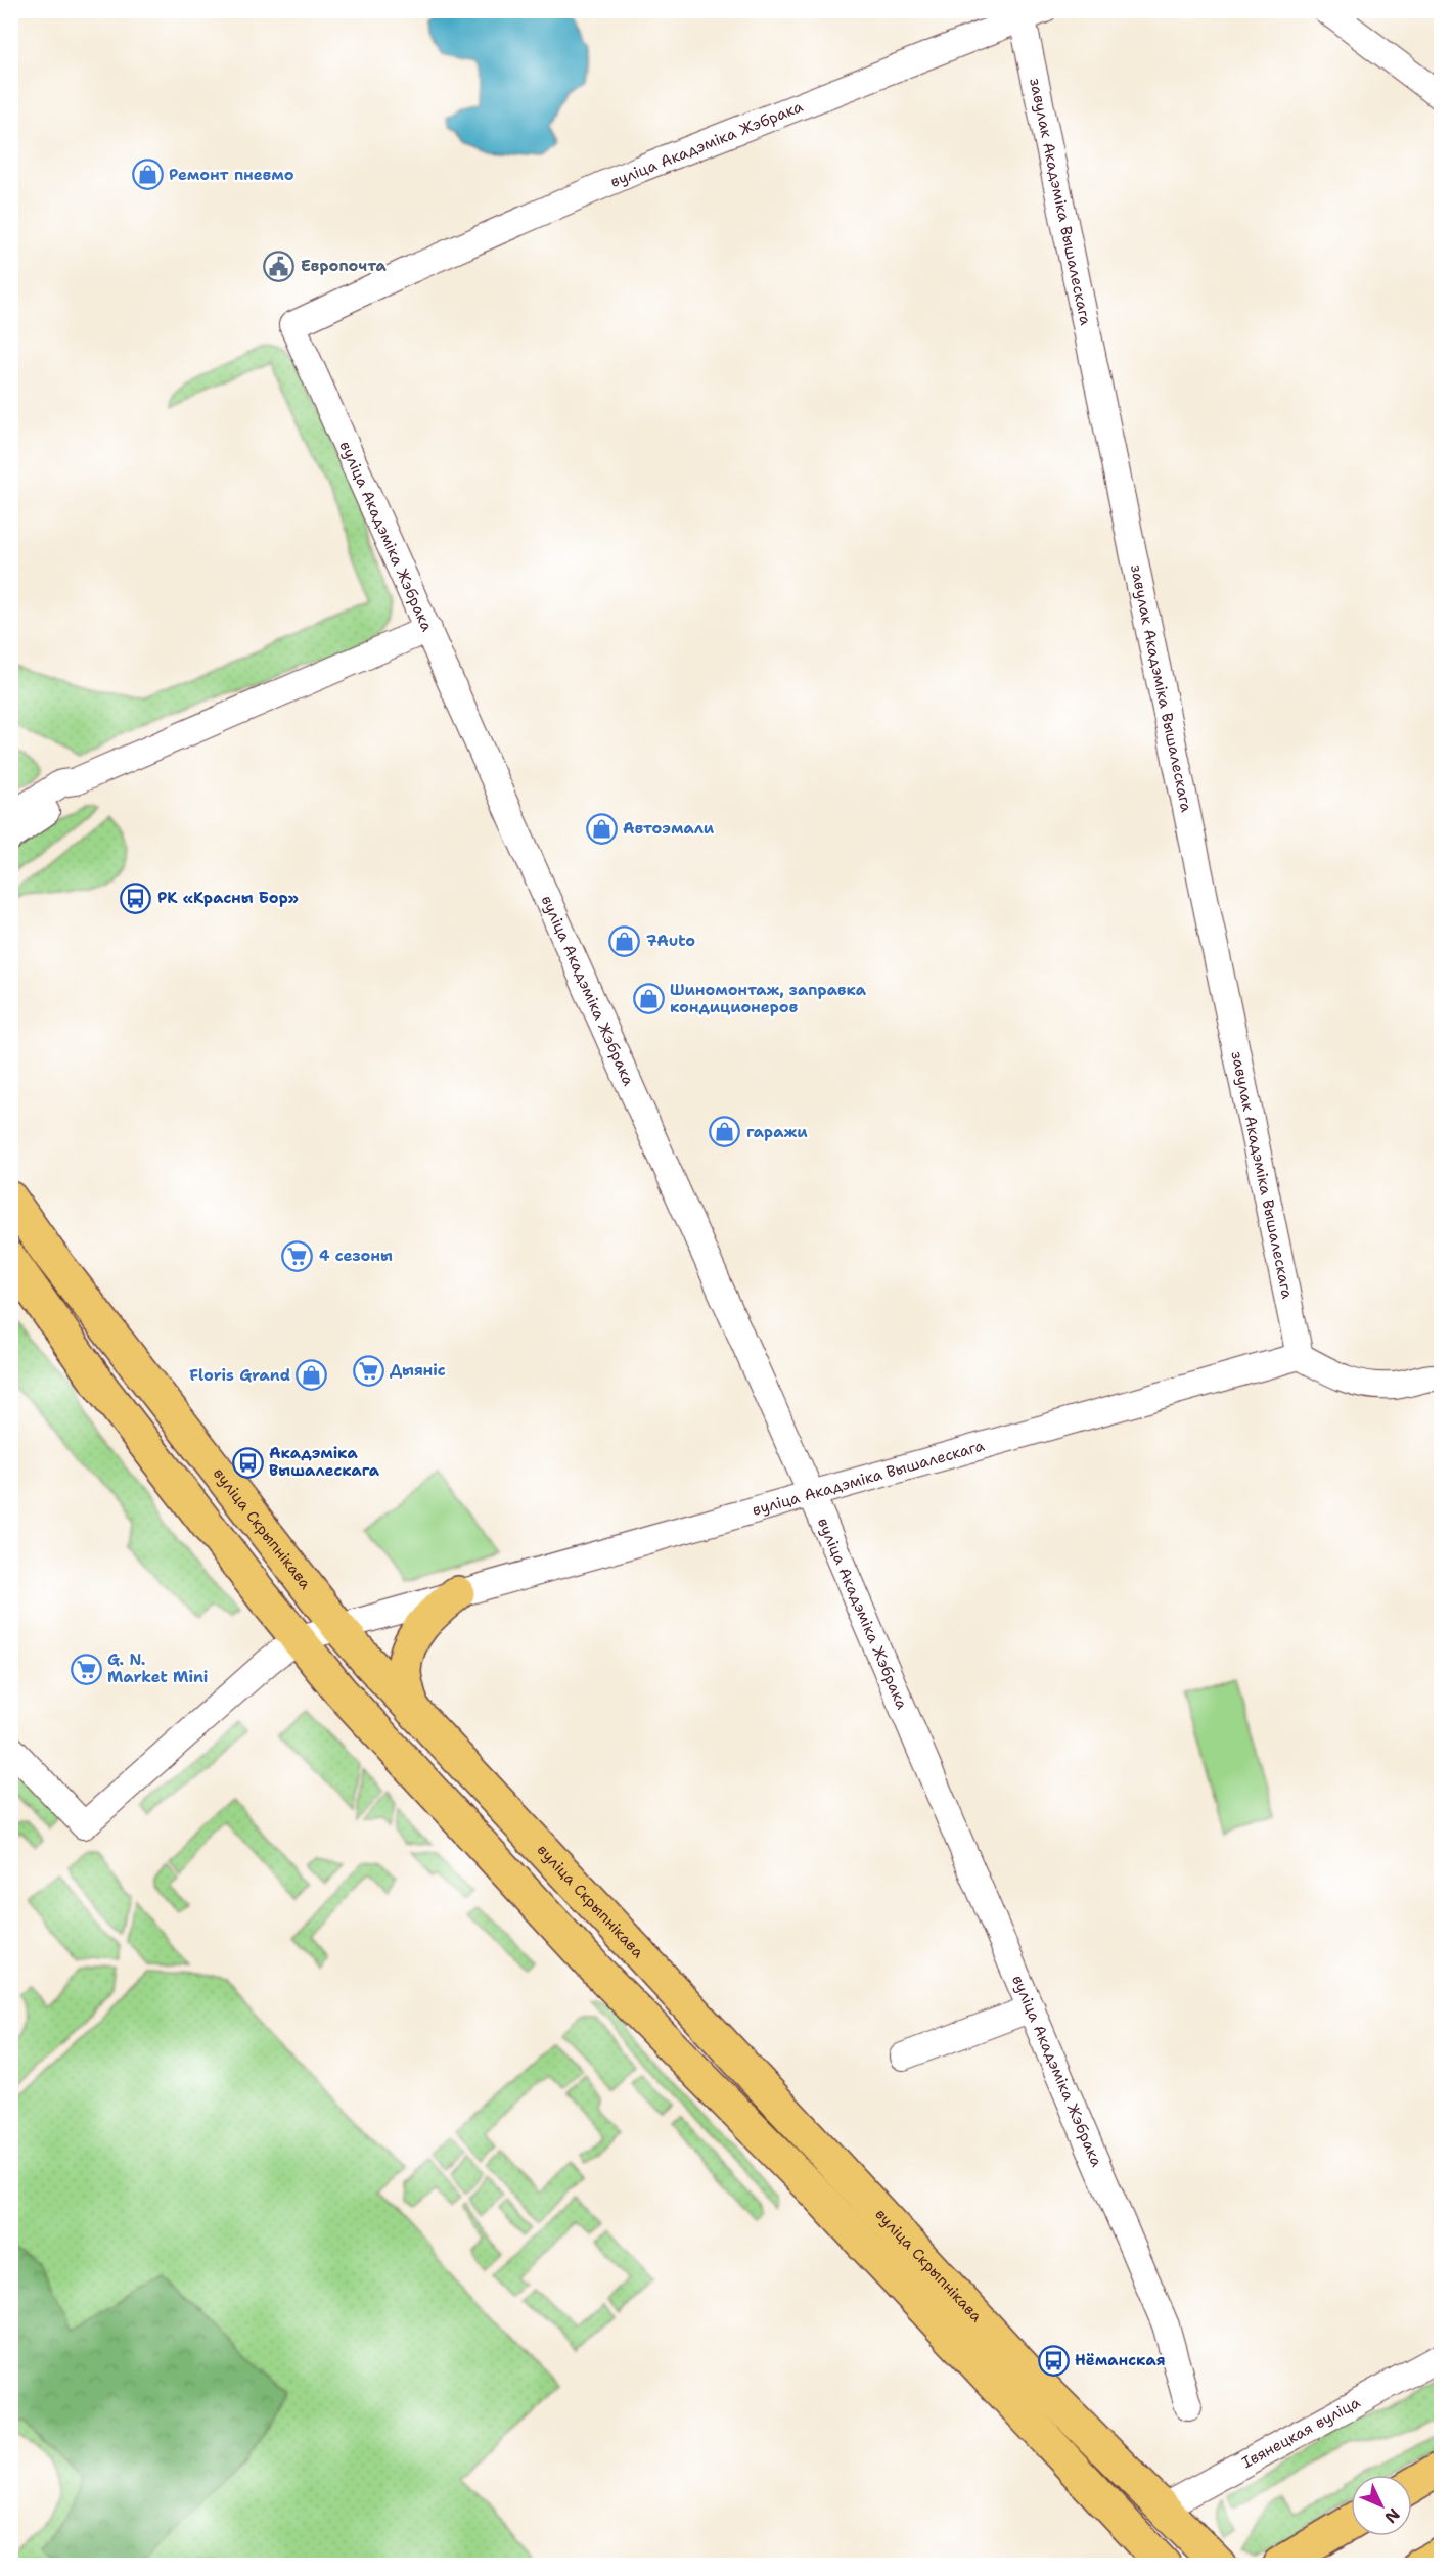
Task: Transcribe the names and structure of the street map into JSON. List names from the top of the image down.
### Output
{
  "streets": {
    "main road": ["вуліца Скрыпнікава"],
    "street": [
      "вуліца Акадэміка Жэбрака",
      "завулак Акадэміка Вышалескага",
      "вуліца Акадэміка Вышалескага",
      "Івянецкая вуліца"
    ]
  },
  "crossings": [
    ["вуліца Акадэміка Жэбрака", "завулак Акадэміка Вышалескага"],
    ["вуліца Акадэміка Жэбрака", "вуліца Акадэміка Вышалескага"],
    ["завулак Акадэміка Вышалескага", "вуліца Акадэміка Вышалескага"],
    ["вуліца Акадэміка Вышалескага", "вуліца Скрыпнікава"],
    ["вуліца Скрыпнікава", "Івянецкая вуліца"]
  ],
  "places": {
    "shop": [
      "Ремонт пневмо",
      "Автоэмали",
      "7Auto",
      "Шиномонтаж, заправка кондиционеров",
      "гаражи",
      "Floris Grand"
    ],
    "public building": ["Европочта"],
    "bus stop": ["РК «Красны Бор»", "Акадэміка Вышалескага", "Нёманская"],
    "supermarket": ["4 сезоны", "Дыяніс", "G. N. Market Mini"]
  },
  "north": "bottom right"
}
